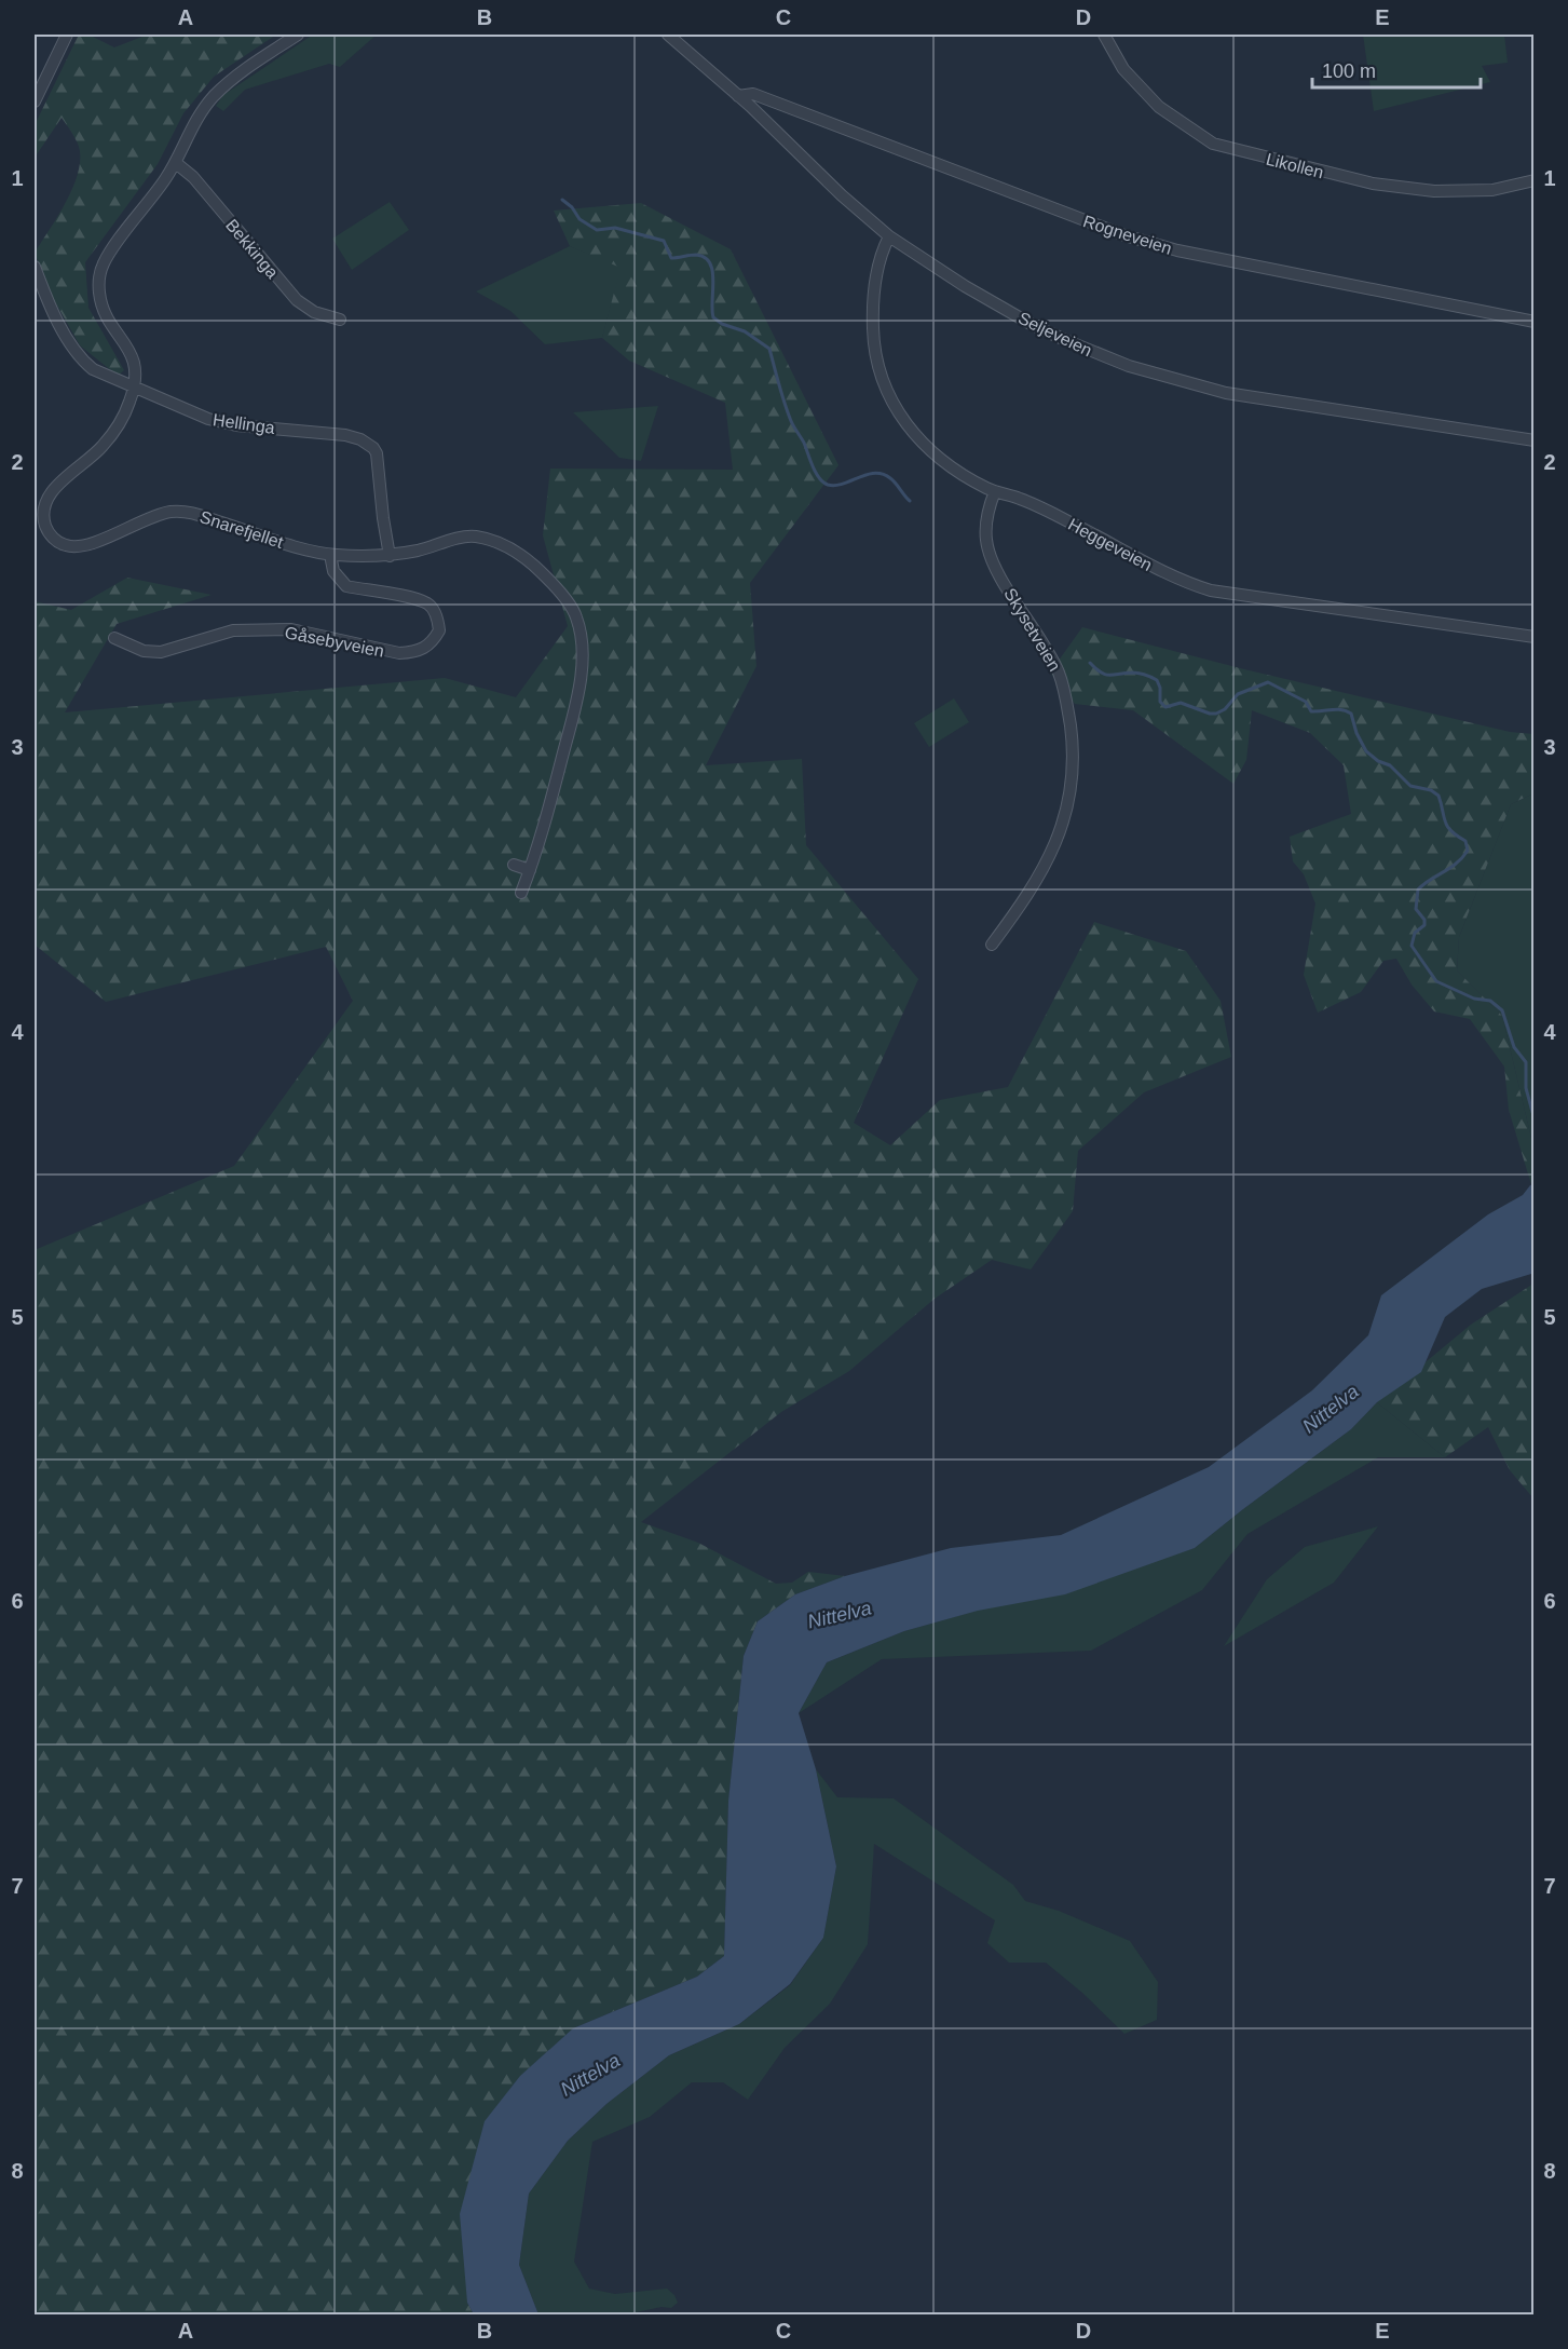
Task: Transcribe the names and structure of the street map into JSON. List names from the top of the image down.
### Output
{
  "streets": {
    "street": [
      "Likollen",
      "Rogneveien",
      "Bekkinga",
      "Seljeveien",
      "Hellinga",
      "Snarefjellet",
      "Heggeveien",
      "Skysetveien",
      "Gåsebyveien"
    ]
  },
  "crossings": [
    ["Rogneveien", "Seljeveien"],
    ["Bekkinga", "Snarefjellet"],
    ["Seljeveien", "Heggeveien"],
    ["Hellinga", "Snarefjellet"],
    ["Snarefjellet", "Gåsebyveien"],
    ["Heggeveien", "Skysetveien"]
  ],
  "water": ["Nittelva"],
  "scale_bar": "100 m",
  "grid": {
    "columns": [
      "A",
      "B",
      "C",
      "D",
      "E"
    ],
    "rows": [
      "1",
      "2",
      "3",
      "4",
      "5",
      "6",
      "7",
      "8"
    ]
  }
}
